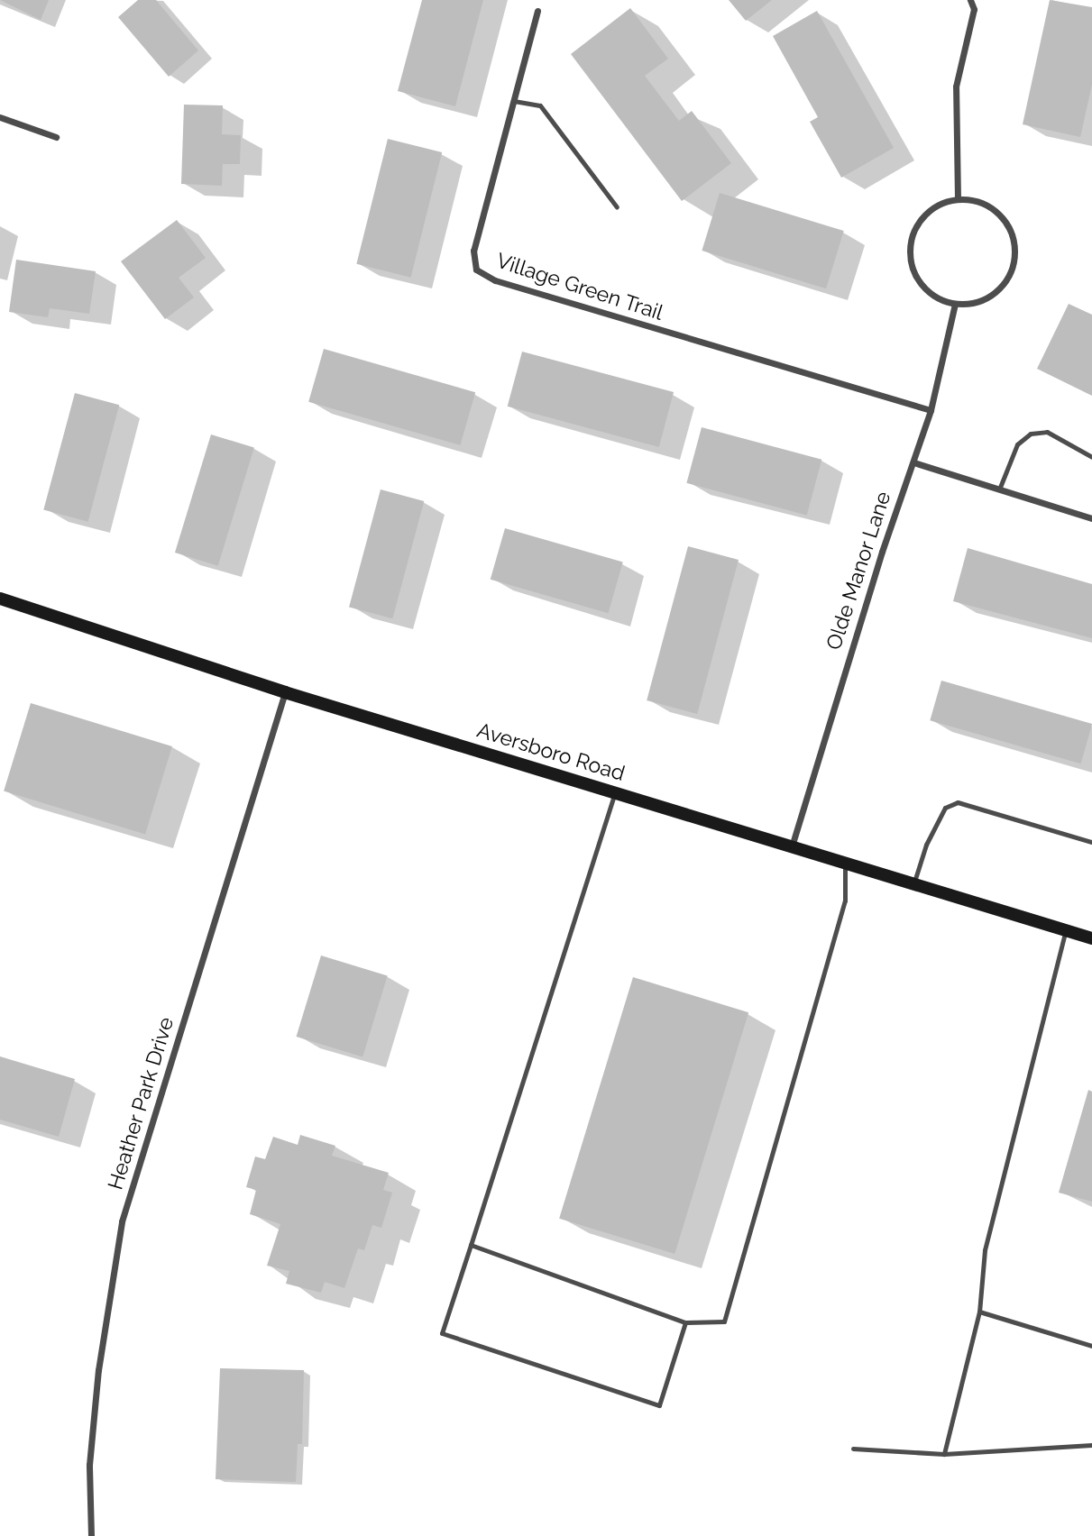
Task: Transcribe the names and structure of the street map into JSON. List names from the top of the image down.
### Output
{
  "streets": {
    "street": [
      "Village Green Trail",
      "Olde Manor Lane",
      "Aversboro Road",
      "Heather Park Drive"
    ]
  },
  "crossings": [
    ["Village Green Trail", "Olde Manor Lane"],
    ["Olde Manor Lane", "Aversboro Road"],
    ["Aversboro Road", "Heather Park Drive"]
  ]
}
